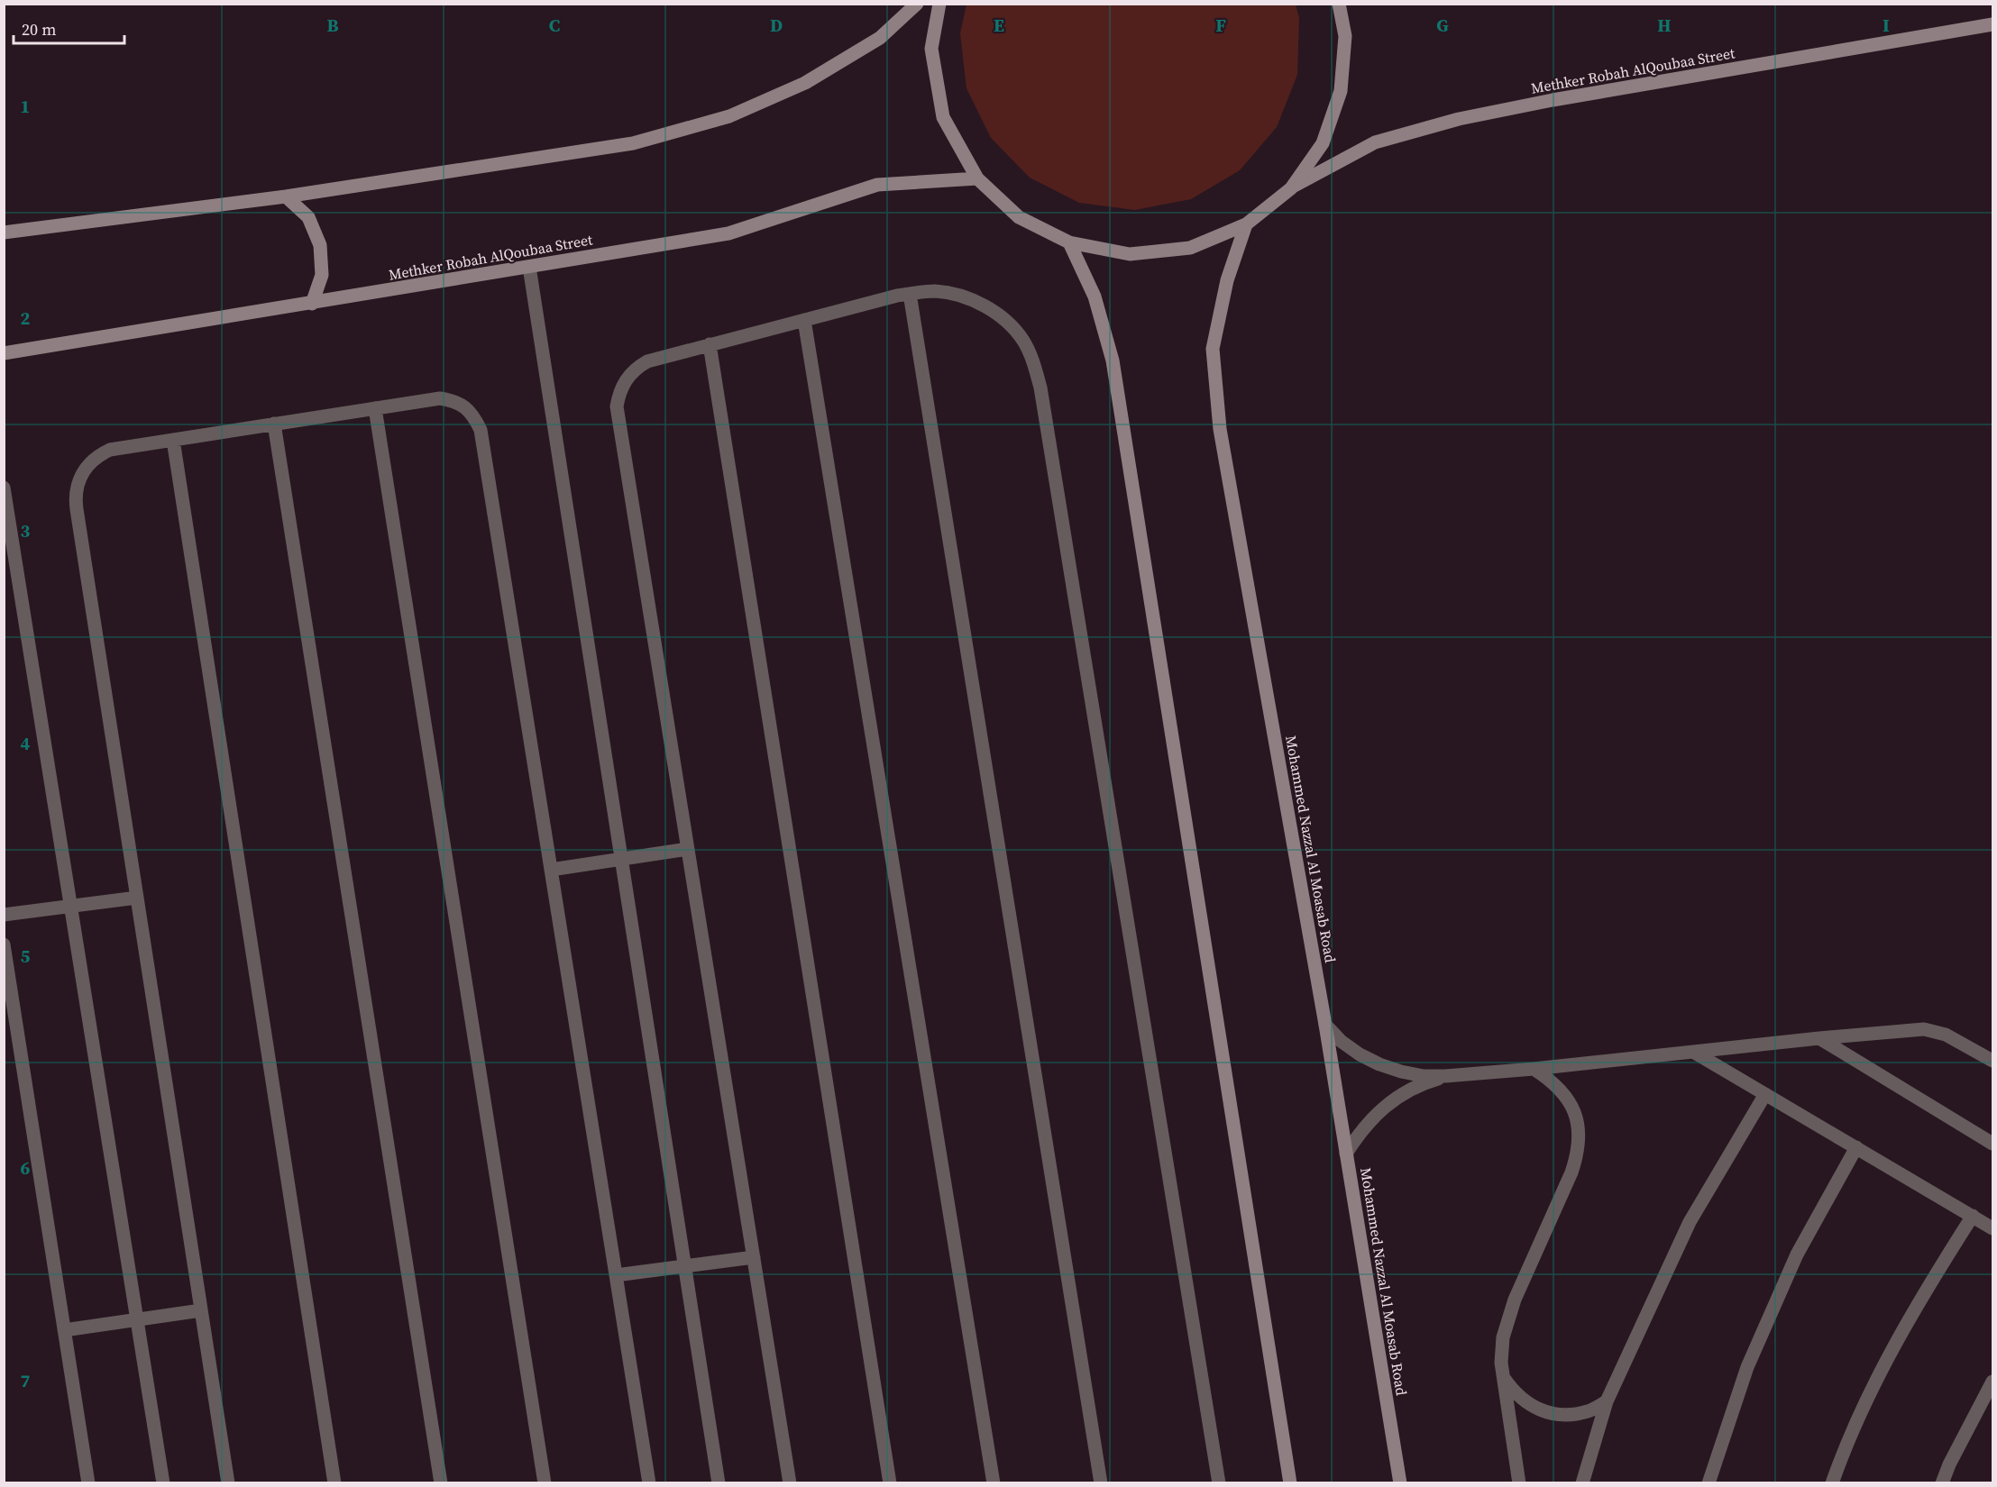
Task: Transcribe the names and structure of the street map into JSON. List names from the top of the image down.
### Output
{
  "streets": {
    "street": ["Methker Robah AlQoubaa Street", "Mohammed Nazzal Al Moasab Road"]
  },
  "scale_bar": "20 m",
  "grid": {
    "columns": [
      "B",
      "C",
      "D",
      "E",
      "F",
      "G",
      "H",
      "I"
    ],
    "rows": [
      "1",
      "2",
      "3",
      "4",
      "5",
      "6",
      "7"
    ]
  }
}
